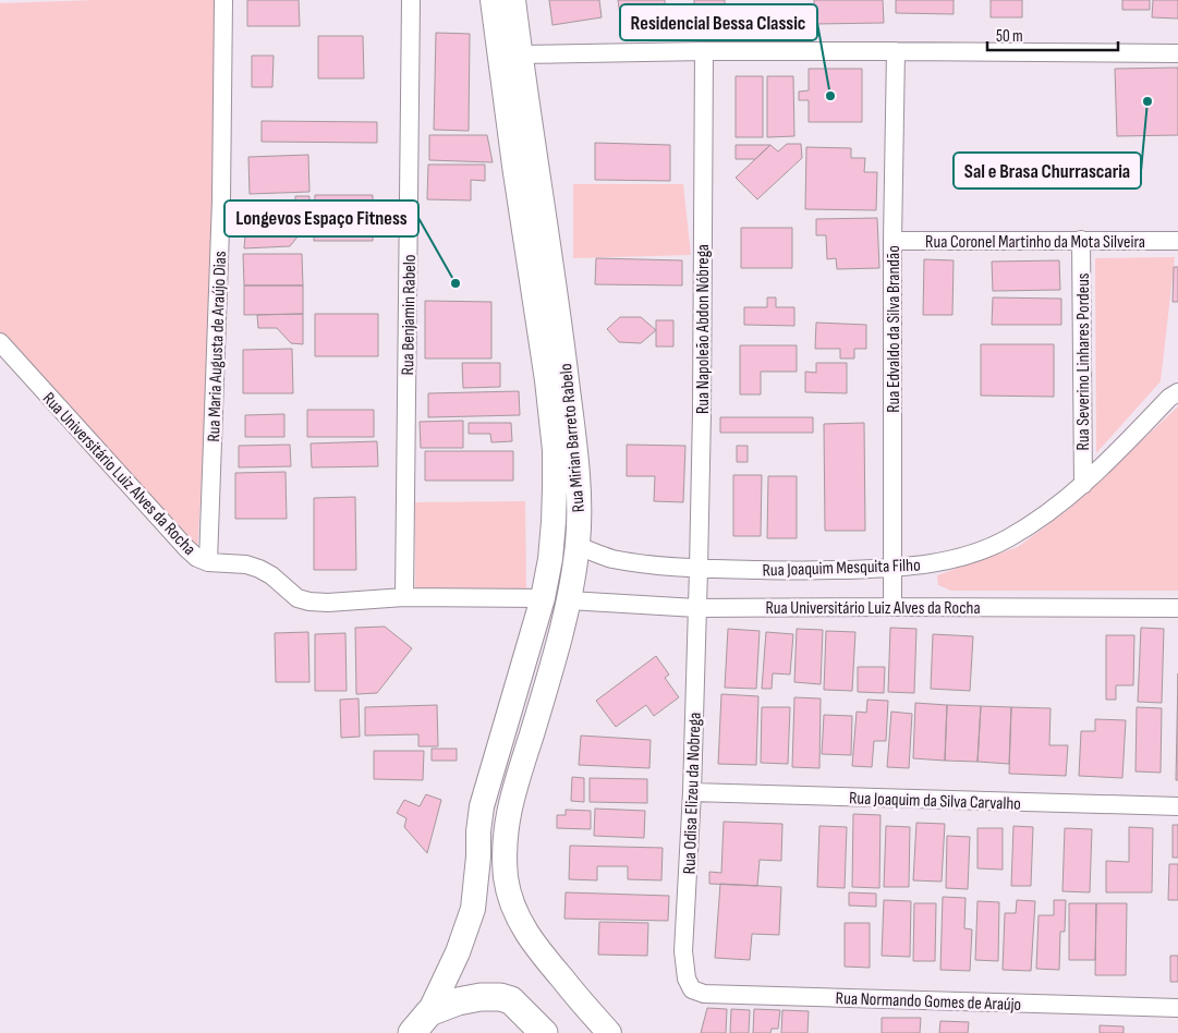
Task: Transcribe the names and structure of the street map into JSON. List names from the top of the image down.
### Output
{
  "streets": {
    "main road": ["Rua Mirian Barreto Rabelo"],
    "street": [
      "Rua Coronel Martinho da Mota Silveira",
      "Rua Benjamin Rabelo",
      "Rua Napoleão Abdon Nóbrega",
      "Rua Edvaldo da Silva Brandão",
      "Rua Maria Augusta de Araújo Dias",
      "Rua Severino Linhares Pordeus",
      "Rua Universitário Luiz Alves da Rocha",
      "Rua Joaquim Mesquita Filho",
      "Rua Odisa Elizeu da Nobrega",
      "Rua Joaquim da Silva Carvalho",
      "Rua Normando Gomes de Araújo"
    ]
  },
  "crossings": [
    ["Rua Coronel Martinho da Mota Silveira", "Rua Edvaldo da Silva Brandão"],
    ["Rua Coronel Martinho da Mota Silveira", "Rua Severino Linhares Pordeus"],
    ["Rua Benjamin Rabelo", "Rua Universitário Luiz Alves da Rocha"],
    ["Rua Napoleão Abdon Nóbrega", "Rua Universitário Luiz Alves da Rocha"],
    ["Rua Napoleão Abdon Nóbrega", "Rua Joaquim Mesquita Filho"],
    ["Rua Napoleão Abdon Nóbrega", "Rua Odisa Elizeu da Nobrega"],
    ["Rua Edvaldo da Silva Brandão", "Rua Universitário Luiz Alves da Rocha"],
    ["Rua Edvaldo da Silva Brandão", "Rua Joaquim Mesquita Filho"],
    ["Rua Maria Augusta de Araújo Dias", "Rua Universitário Luiz Alves da Rocha"],
    ["Rua Severino Linhares Pordeus", "Rua Joaquim Mesquita Filho"],
    ["Rua Mirian Barreto Rabelo", "Rua Universitário Luiz Alves da Rocha"],
    ["Rua Mirian Barreto Rabelo", "Rua Joaquim Mesquita Filho"],
    ["Rua Universitário Luiz Alves da Rocha", "Rua Odisa Elizeu da Nobrega"],
    ["Rua Odisa Elizeu da Nobrega", "Rua Joaquim da Silva Carvalho"],
    ["Rua Odisa Elizeu da Nobrega", "Rua Normando Gomes de Araújo"]
  ],
  "places": ["Residencial Bessa Classic", "Sal e Brasa Churrascaria", "Longevos Espaço Fitness"],
  "scale_bar": "50 m"
}
